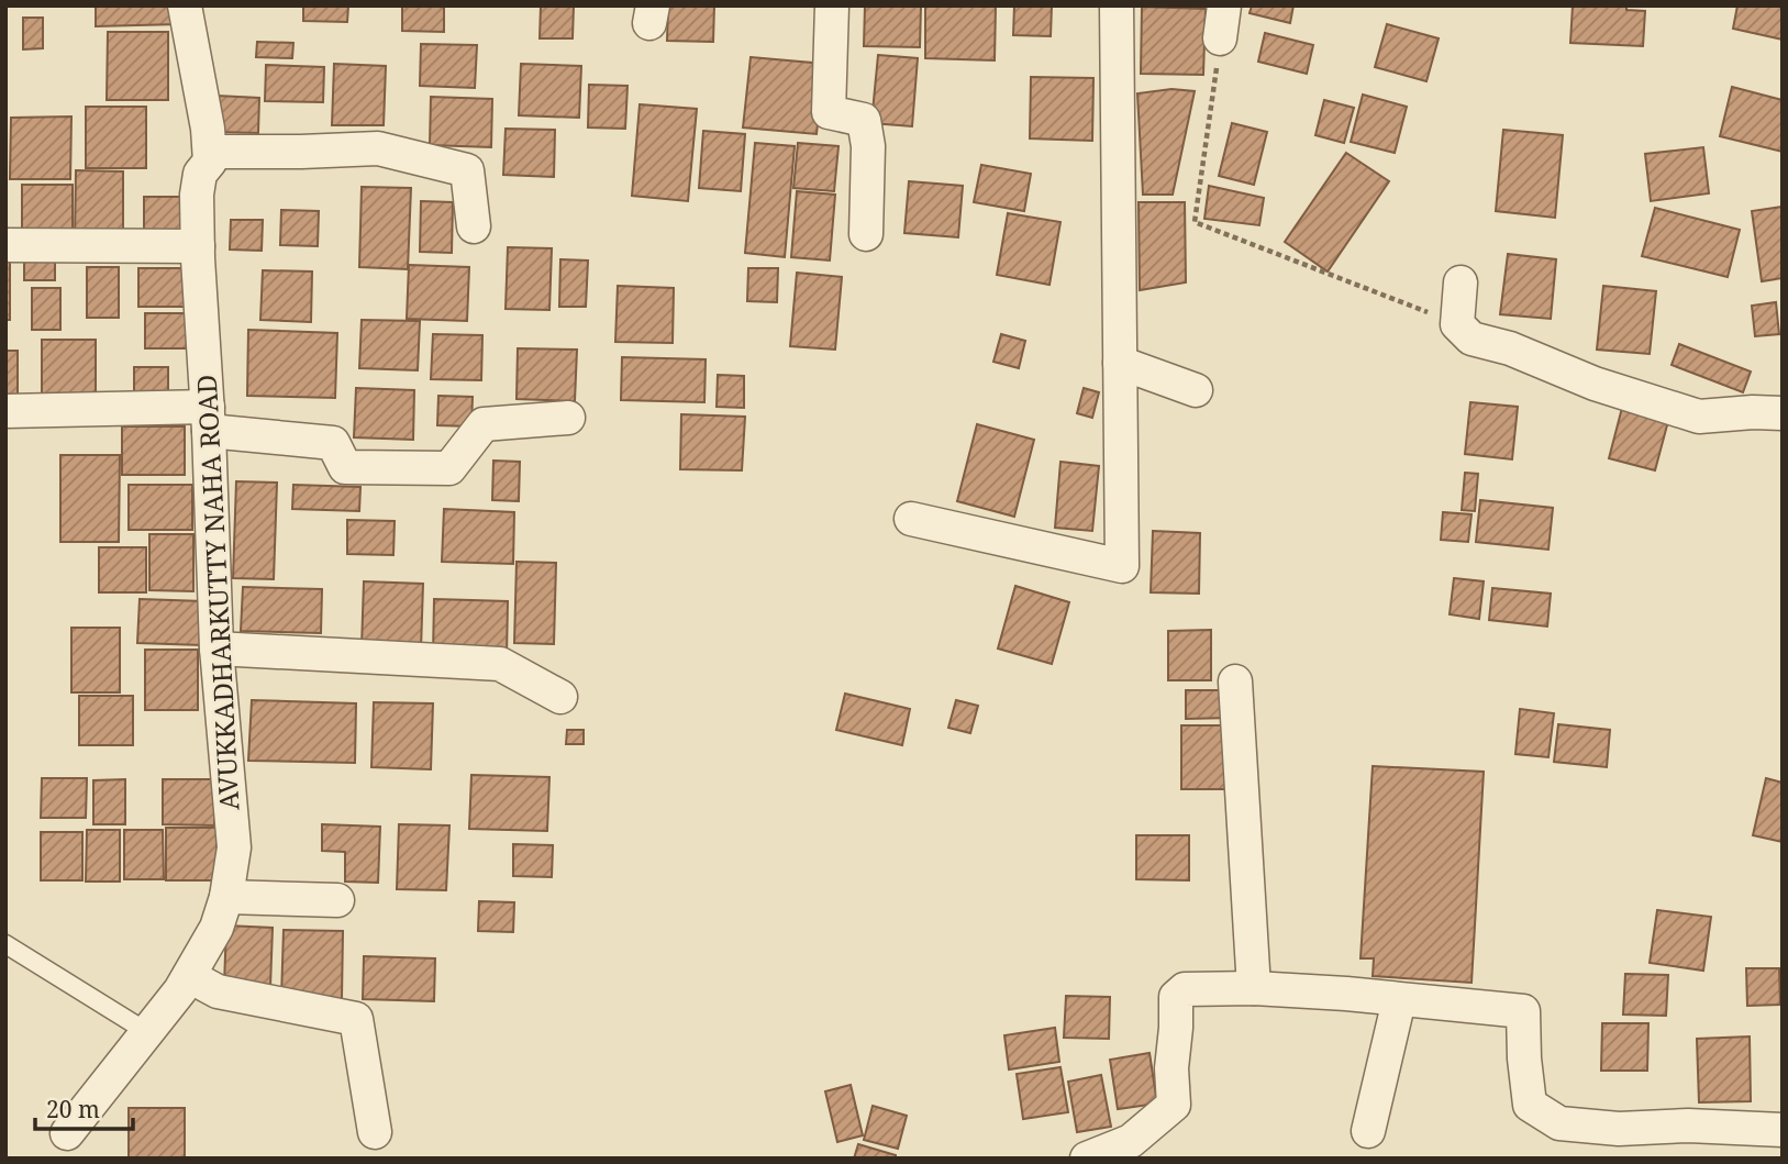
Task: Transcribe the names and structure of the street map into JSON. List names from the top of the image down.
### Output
{
  "streets": {
    "street": ["AVUKKADHARKUTTY NAHA ROAD"]
  },
  "scale_bar": "20 m"
}
